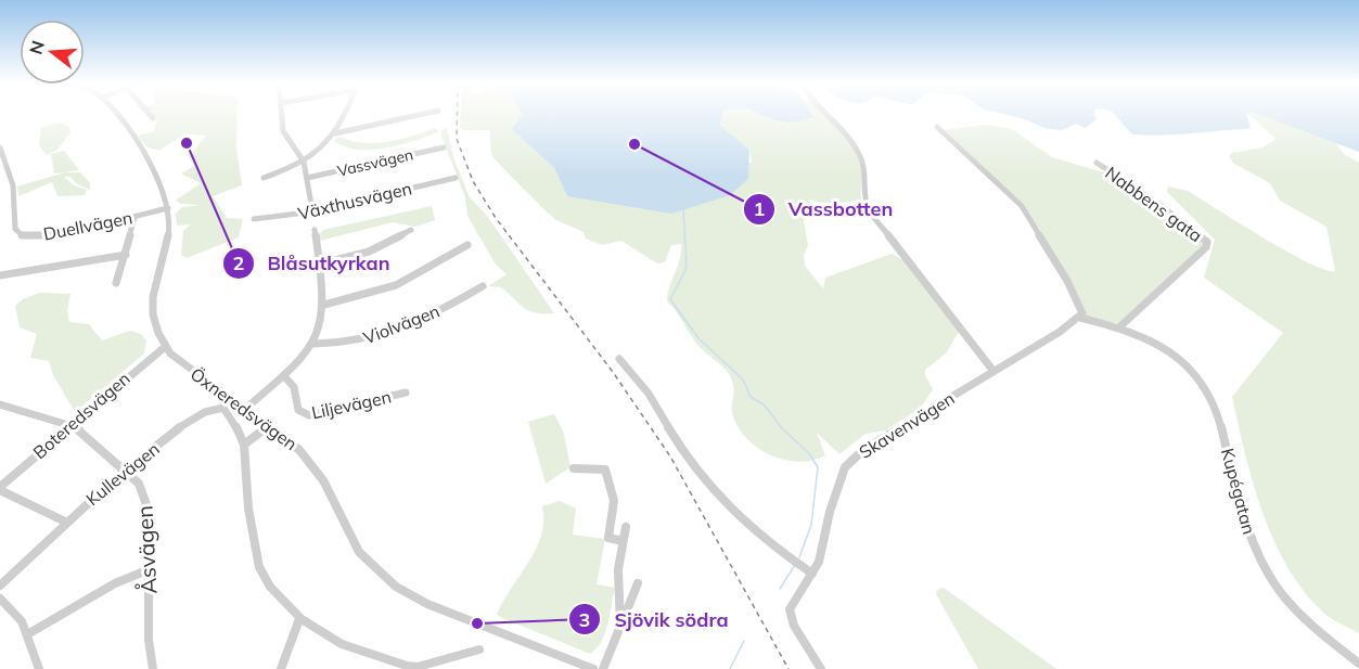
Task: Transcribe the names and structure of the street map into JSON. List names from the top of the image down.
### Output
{
  "streets": {
    "street": [
      "Vassvägen",
      "Växthusvägen",
      "Nabbens gata",
      "Duellvägen",
      "Violvägen",
      "Liljevägen",
      "Öxneredsvägen",
      "Boteredsvägen",
      "Skavenvägen",
      "Kullevägen",
      "Kupégatan",
      "Åsvägen"
    ]
  },
  "crossings": [
    ["Nabbens gata", "Kupégatan"],
    ["Duellvägen", "Öxneredsvägen"],
    ["Öxneredsvägen", "Boteredsvägen"],
    ["Boteredsvägen", "Åsvägen"],
    ["Skavenvägen", "Kupégatan"],
    ["Kullevägen", "Åsvägen"]
  ],
  "places": ["Blåsutkyrkan", "Vassbotten", "Sjövik södra"],
  "north": "left"
}
